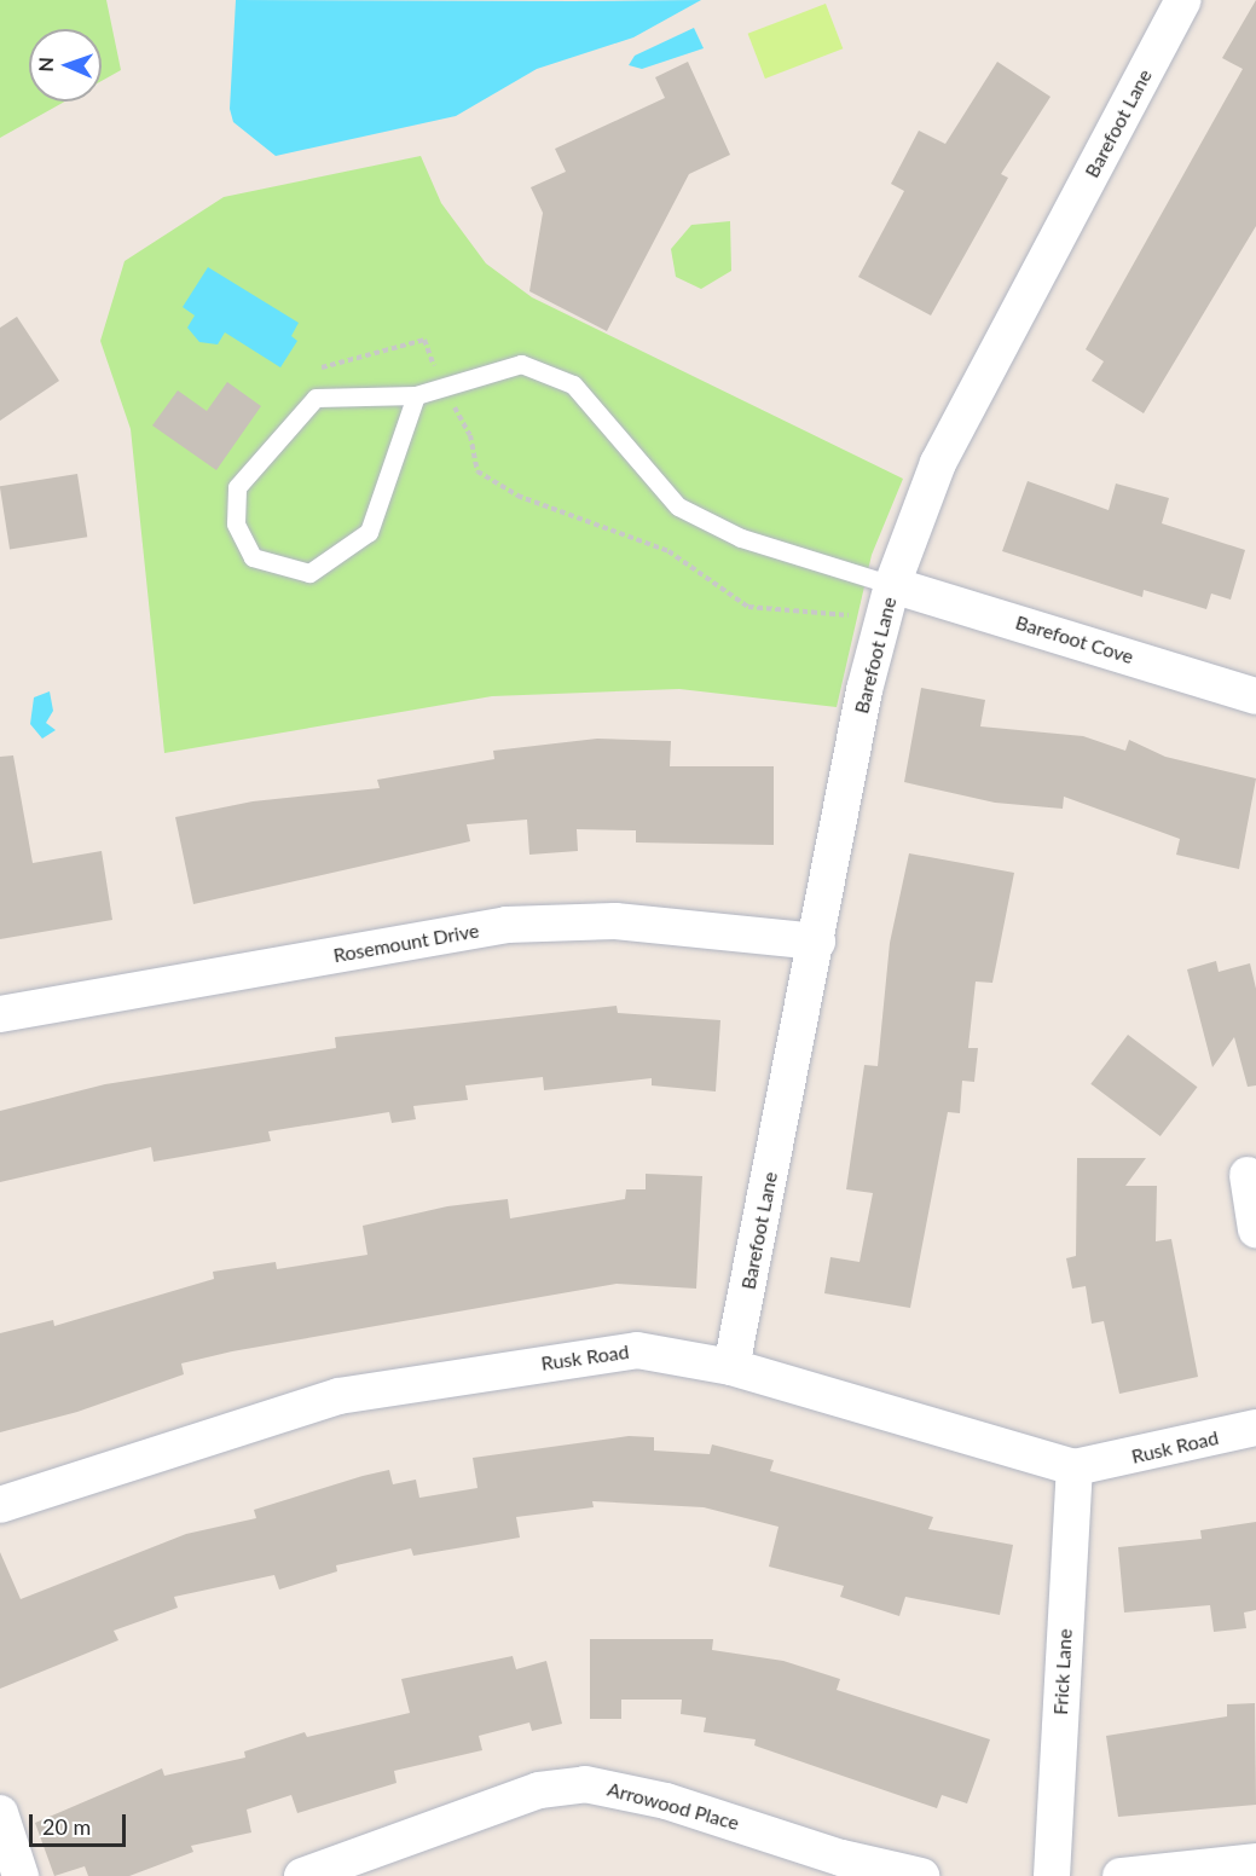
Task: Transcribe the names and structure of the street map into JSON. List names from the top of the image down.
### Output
{
  "streets": {
    "street": [
      "Barefoot Lane",
      "Barefoot Cove",
      "Rosemount Drive",
      "Rusk Road",
      "Frick Lane",
      "Arrowood Place"
    ]
  },
  "crossings": [
    ["Barefoot Lane", "Barefoot Cove"],
    ["Barefoot Lane", "Rosemount Drive"],
    ["Barefoot Lane", "Rusk Road"],
    ["Rusk Road", "Frick Lane"]
  ],
  "scale_bar": "20 m",
  "north": "left"
}
